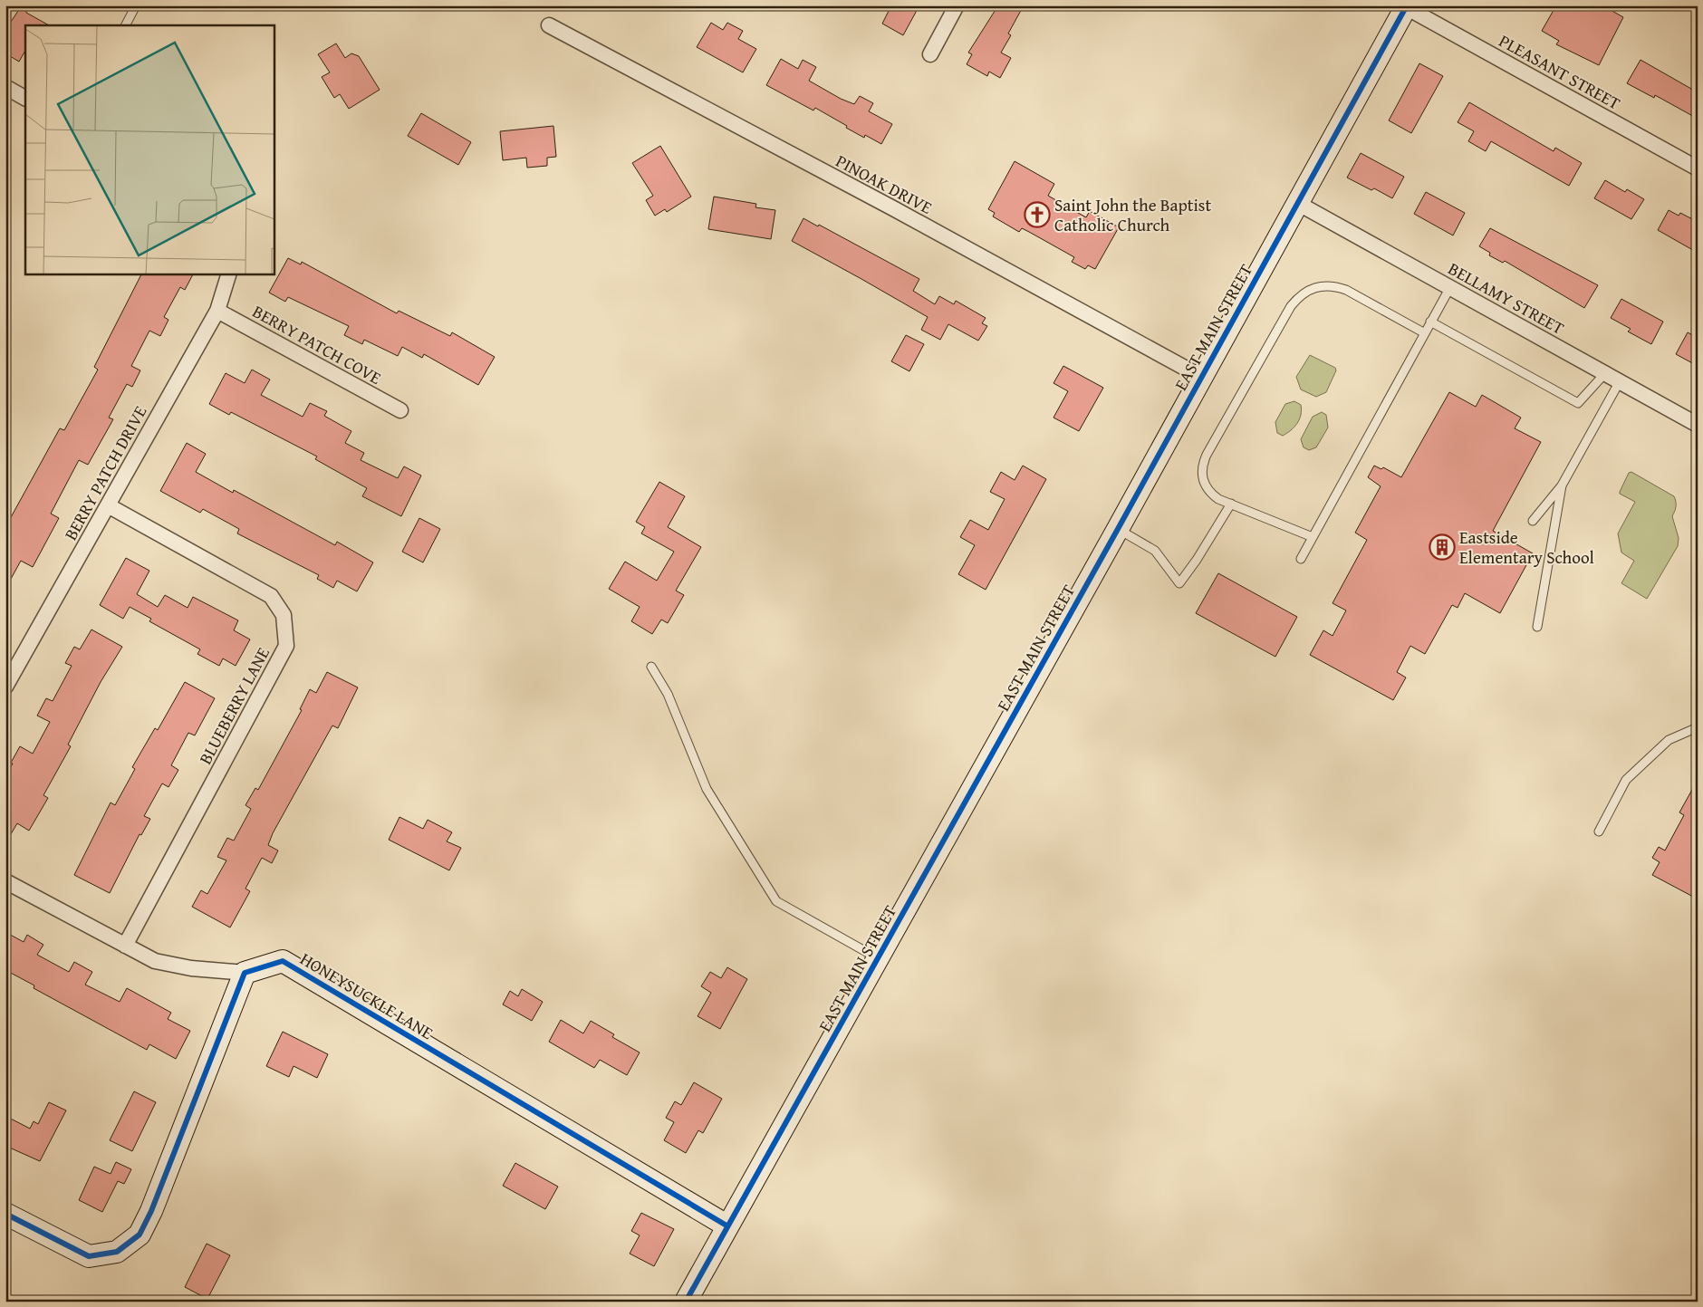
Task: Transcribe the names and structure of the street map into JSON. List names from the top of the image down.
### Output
{
  "streets": {
    "street": [
      "PLEASANT STREET",
      "PINOAK DRIVE",
      "BELLAMY STREET",
      "EAST MAIN STREET",
      "BERRY PATCH COVE",
      "BERRY PATCH DRIVE",
      "BLUEBERRY LANE",
      "HONEYSUCKLE LANE"
    ]
  },
  "crossings": [
    ["PLEASANT STREET", "EAST MAIN STREET"],
    ["PINOAK DRIVE", "EAST MAIN STREET"],
    ["BELLAMY STREET", "EAST MAIN STREET"],
    ["EAST MAIN STREET", "HONEYSUCKLE LANE"],
    ["BERRY PATCH COVE", "BERRY PATCH DRIVE"],
    ["BERRY PATCH DRIVE", "BLUEBERRY LANE"]
  ],
  "places": {
    "church": ["Saint John the Baptist Catholic Church"],
    "building": ["Eastside Elementary School"]
  }
}
